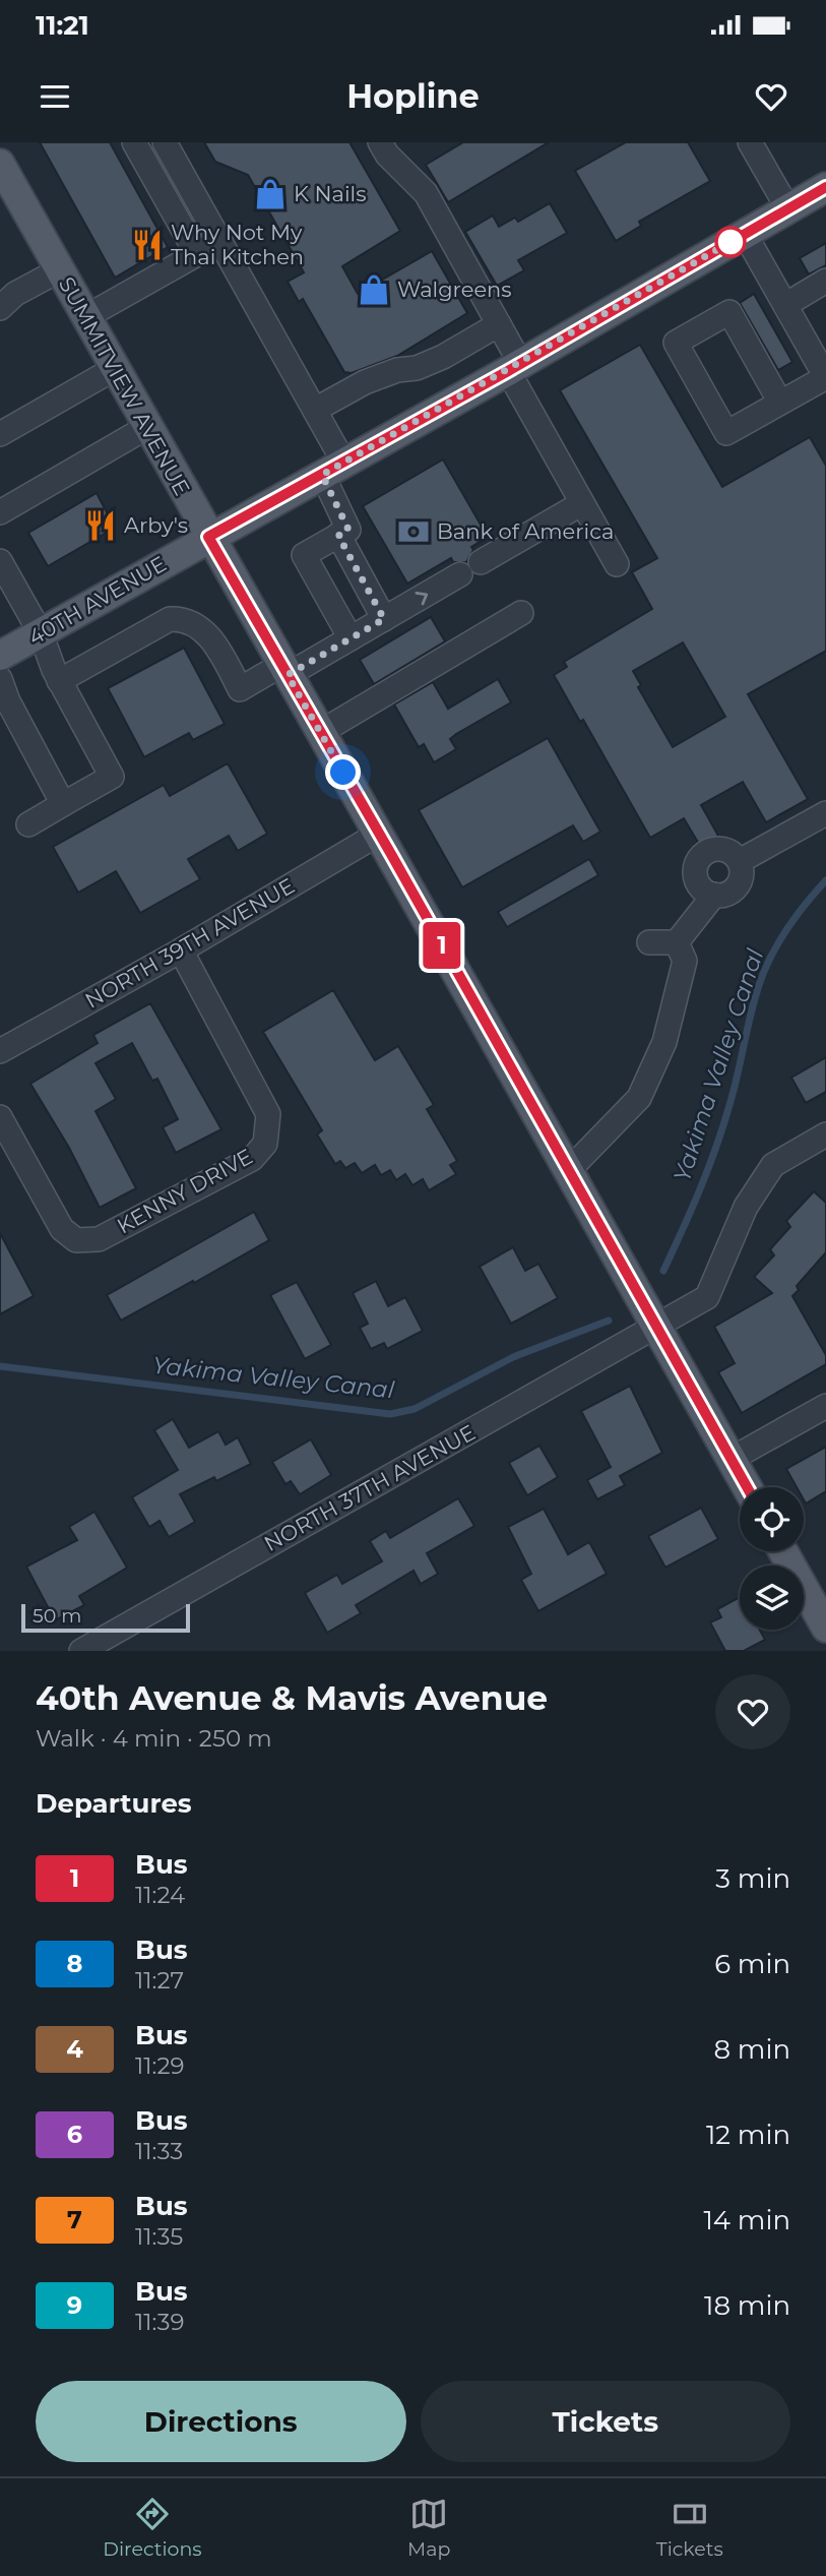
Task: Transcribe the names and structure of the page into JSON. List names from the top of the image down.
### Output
{
  "streets": {
    "main road": ["SUMMITVIEW AVENUE", "40TH AVENUE"],
    "street": ["NORTH 39TH AVENUE", "KENNY DRIVE", "NORTH 37TH AVENUE"]
  },
  "crossings": [
    ["SUMMITVIEW AVENUE", "40TH AVENUE"],
    ["SUMMITVIEW AVENUE", "NORTH 39TH AVENUE"],
    ["SUMMITVIEW AVENUE", "NORTH 37TH AVENUE"],
    ["NORTH 39TH AVENUE", "KENNY DRIVE"]
  ],
  "water": ["Yakima Valley Canal"],
  "places": {
    "shop": ["K Nails", "Walgreens"],
    "restaurant": ["Why Not My Thai Kitchen", "Arby's"],
    "bank": ["Bank of America"]
  },
  "lines": ["bus line 1"],
  "scale_bar": "50 m",
  "page": {
    "status": "11:21",
    "header": "Hopline",
    "on_map": "1",
    "scale": "50 m",
    "heading": [
      ["40th Avenue & Mavis Avenue", "Walk · 4 min · 250 m"],
      "Departures"
    ],
    "list": [
      {
        "mark": "1",
        "name": "Bus",
        "note": "11:24",
        "value": "3 min"
      },
      {
        "mark": "8",
        "name": "Bus",
        "note": "11:27",
        "value": "6 min"
      },
      {
        "mark": "4",
        "name": "Bus",
        "note": "11:29",
        "value": "8 min"
      },
      {
        "mark": "6",
        "name": "Bus",
        "note": "11:33",
        "value": "12 min"
      },
      {
        "mark": "7",
        "name": "Bus",
        "note": "11:35",
        "value": "14 min"
      },
      {
        "mark": "9",
        "name": "Bus",
        "note": "11:39",
        "value": "18 min"
      }
    ],
    "buttons": ["Directions", "Tickets"],
    "tabs": ["Directions", "Map", "Tickets"]
  }
}
